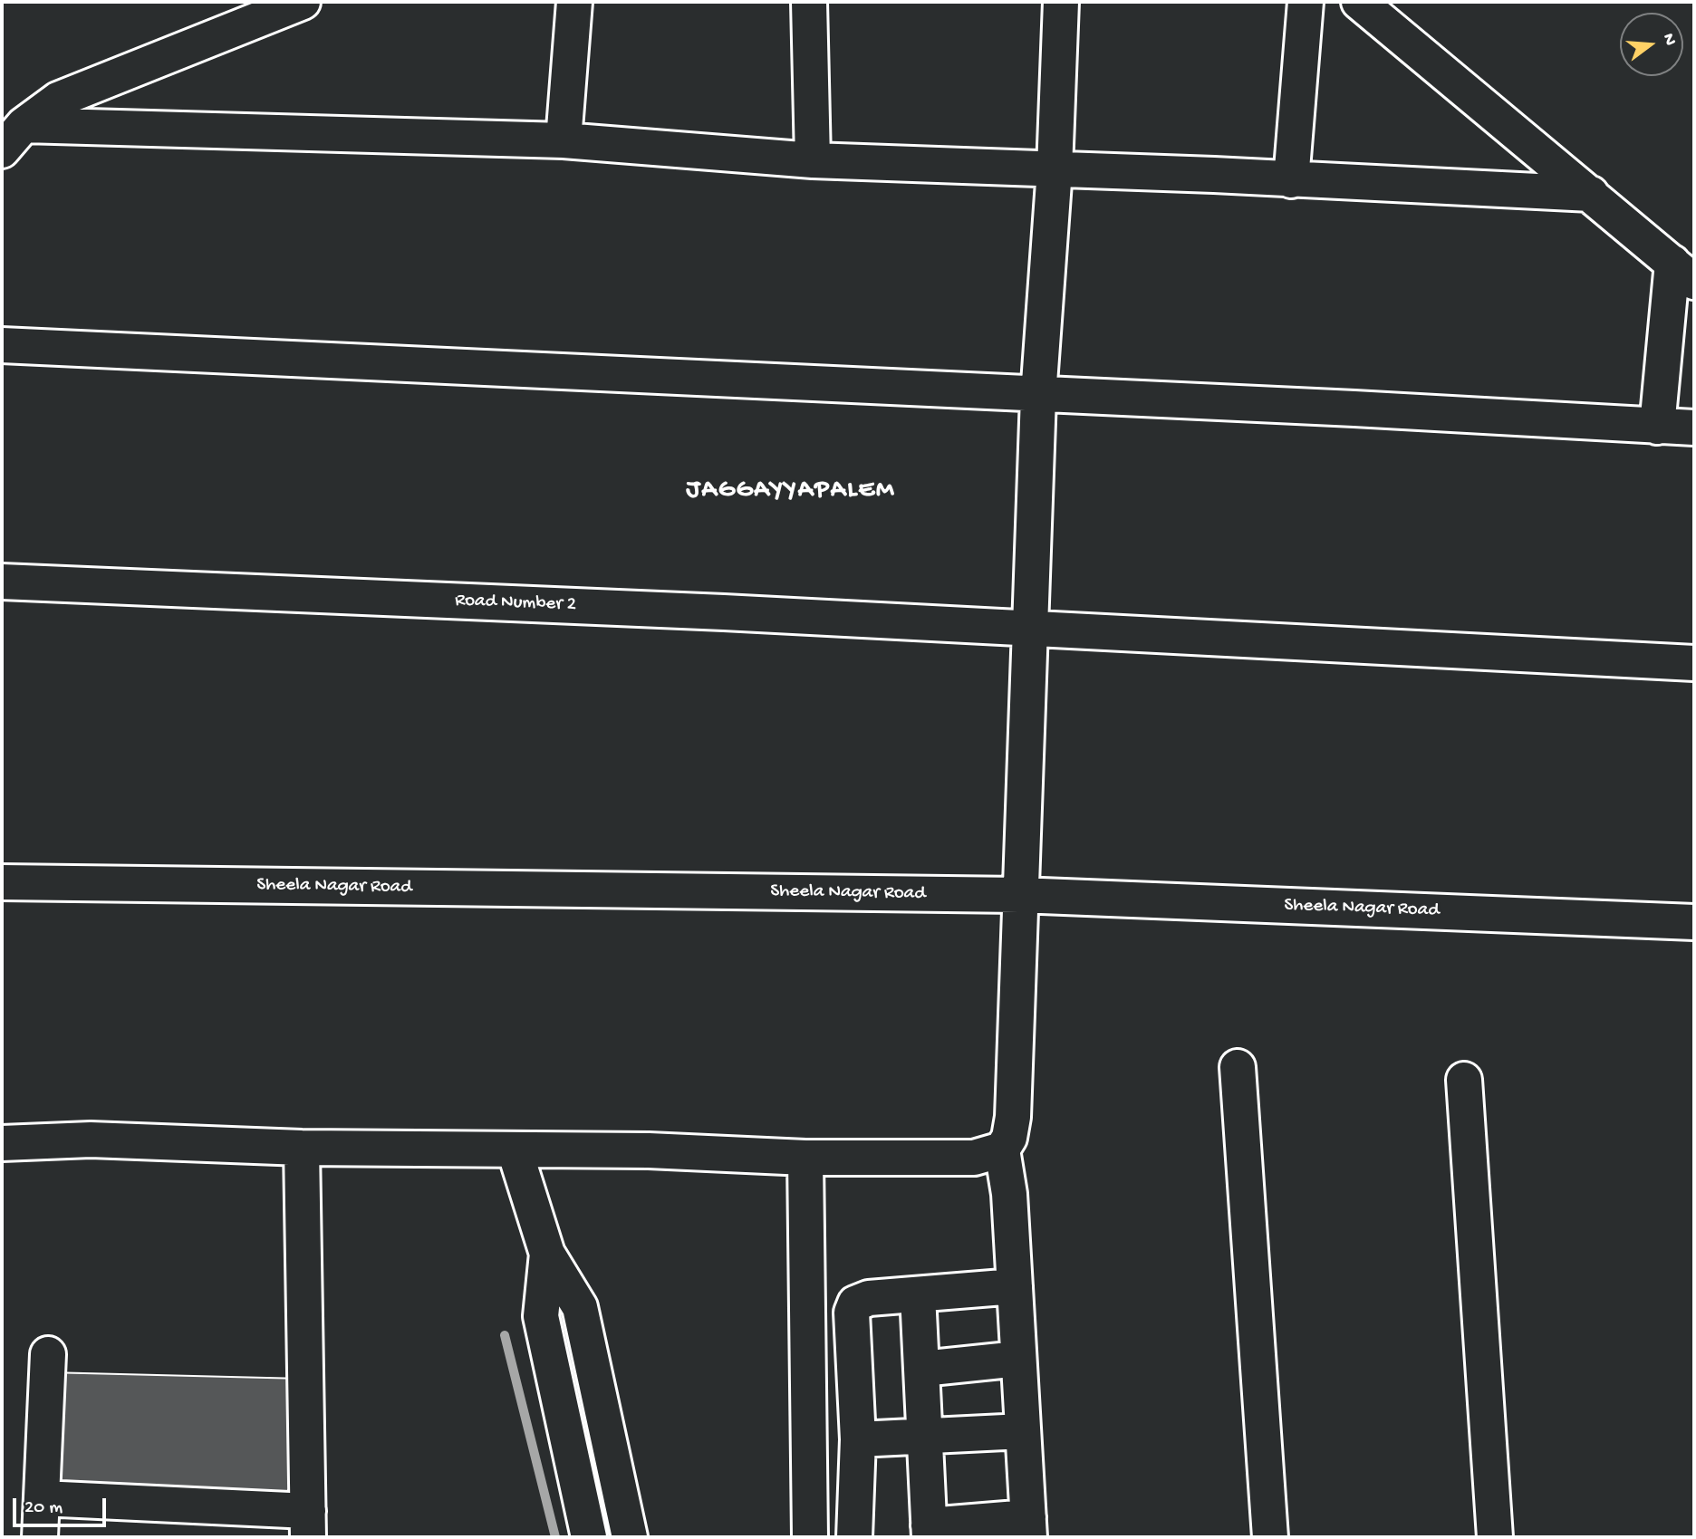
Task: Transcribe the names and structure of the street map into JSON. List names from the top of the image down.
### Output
{
  "streets": {
    "street": ["Road Number 2", "Sheela Nagar Road"]
  },
  "districts": ["JAGGAYYAPALEM"],
  "scale_bar": "20 m",
  "north": "right"
}
